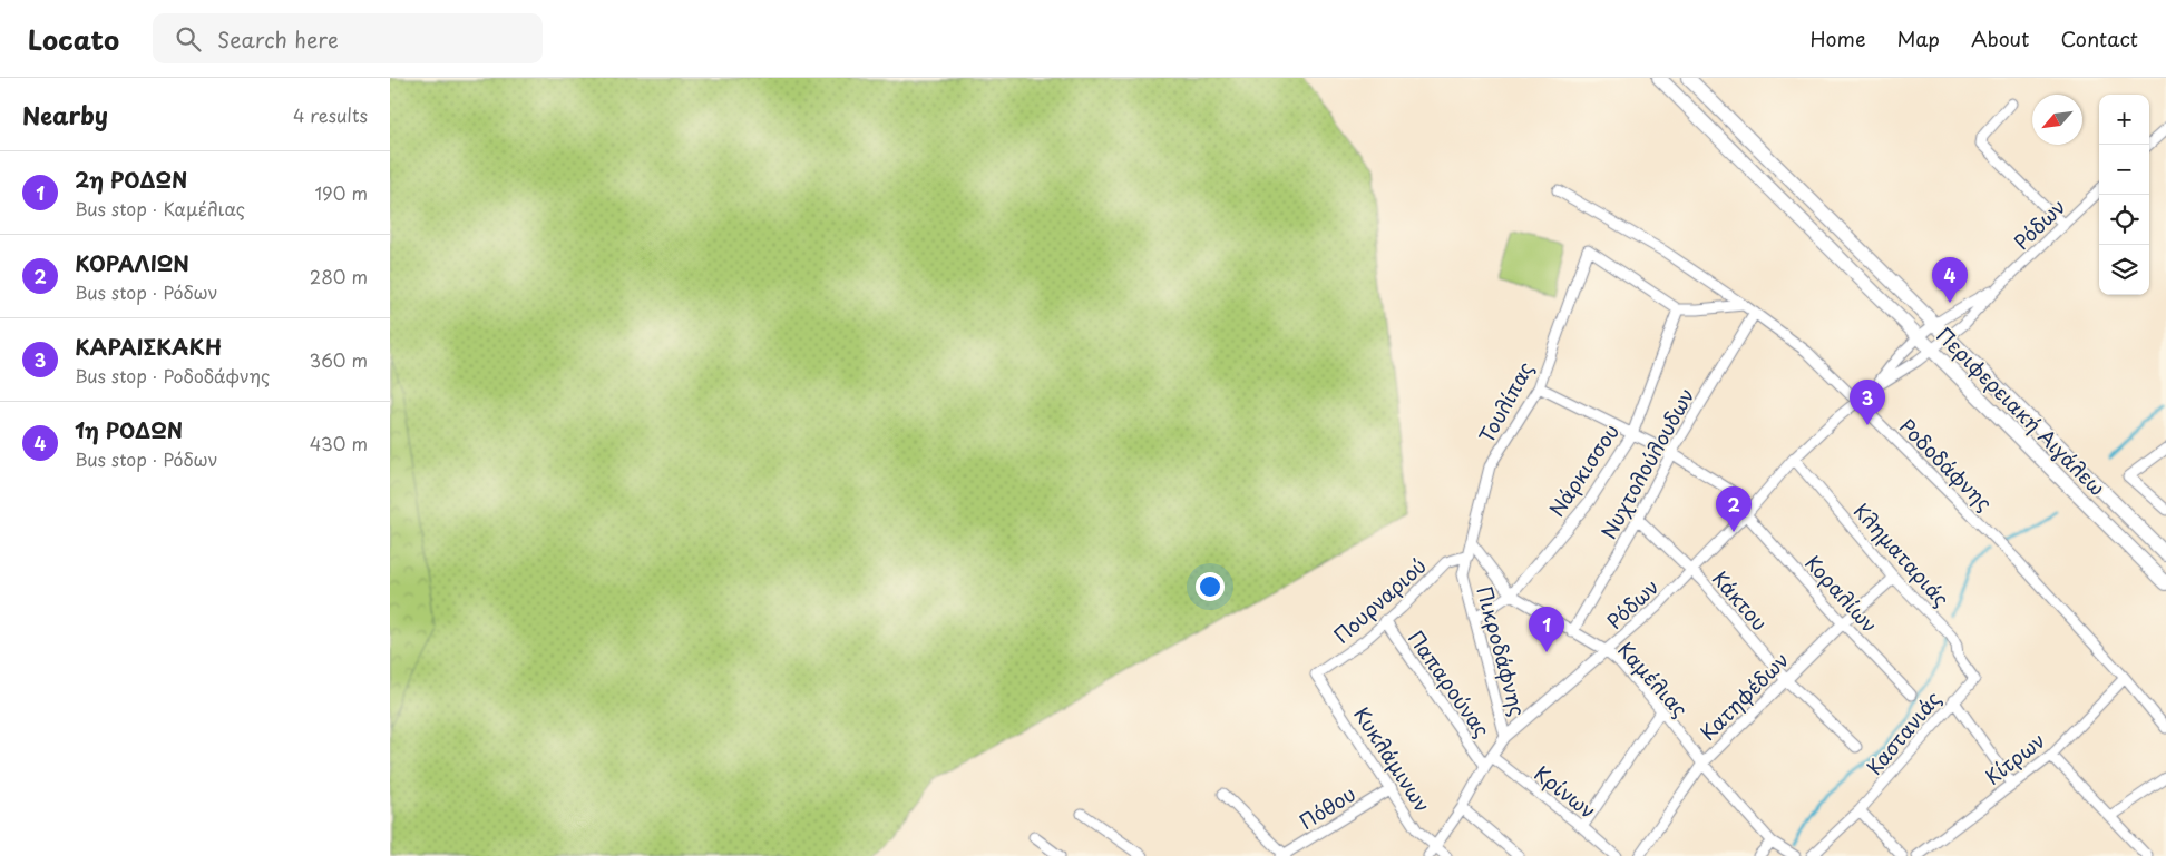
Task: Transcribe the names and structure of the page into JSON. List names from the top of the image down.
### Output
{
  "streets": {
    "main road": ["Περιφερειακή Αιγάλεω"],
    "street": [
      "Ρόδων",
      "Τουλίπας",
      "Νυχτολούλουδων",
      "Ροδοδάφνης",
      "Νάρκισσου",
      "Κληματαριάς",
      "Κοραλίων",
      "Πουρναριού",
      "Κάκτου",
      "Πικροδάφνης",
      "Καμέλιας",
      "Παπαρούνας",
      "Κατηφέδων",
      "Καστανιάς",
      "Κίτρων",
      "Κυκλάμινων",
      "Κρίνων",
      "Πόθου"
    ]
  },
  "crossings": [
    ["Ρόδων", "Περιφερειακή Αιγάλεω"],
    ["Ρόδων", "Ροδοδάφνης"],
    ["Ρόδων", "Κληματαριάς"],
    ["Ρόδων", "Κοραλίων"],
    ["Ρόδων", "Κάκτου"],
    ["Ρόδων", "Πικροδάφνης"],
    ["Ρόδων", "Καμέλιας"],
    ["Ρόδων", "Παπαρούνας"],
    ["Ρόδων", "Κυκλάμινων"],
    ["Ρόδων", "Κρίνων"],
    ["Τουλίπας", "Νάρκισσου"],
    ["Τουλίπας", "Κοραλίων"],
    ["Τουλίπας", "Πουρναριού"],
    ["Τουλίπας", "Πικροδάφνης"],
    ["Τουλίπας", "Καμέλιας"],
    ["Νυχτολούλουδων", "Ροδοδάφνης"],
    ["Νυχτολούλουδων", "Κοραλίων"],
    ["Νυχτολούλουδων", "Κάκτου"],
    ["Νυχτολούλουδων", "Καμέλιας"],
    ["Ροδοδάφνης", "Κίτρων"],
    ["Νάρκισσου", "Κοραλίων"],
    ["Νάρκισσου", "Πικροδάφνης"],
    ["Νάρκισσου", "Καμέλιας"],
    ["Κληματαριάς", "Κατηφέδων"],
    ["Κληματαριάς", "Καστανιάς"],
    ["Κοραλίων", "Κατηφέδων"],
    ["Πουρναριού", "Παπαρούνας"],
    ["Πουρναριού", "Κυκλάμινων"],
    ["Κάκτου", "Κατηφέδων"],
    ["Καμέλιας", "Κατηφέδων"],
    ["Κυκλάμινων", "Πόθου"]
  ],
  "north": "bottom left",
  "page": {
    "header": "Locato",
    "search": "Search here",
    "nav": [
      "Home",
      "Map",
      "About",
      "Contact"
    ],
    "heading": ["Nearby", "4 results"],
    "map_buttons": ["+", "−"],
    "list": [
      {
        "mark": "1",
        "name": "2η ΡΟΔΩΝ",
        "note": "Bus stop · Καμέλιας",
        "value": "190 m"
      },
      {
        "mark": "2",
        "name": "ΚΟΡΑΛΙΩΝ",
        "note": "Bus stop · Ρόδων",
        "value": "280 m"
      },
      {
        "mark": "3",
        "name": "ΚΑΡΑΙΣΚΑΚΗ",
        "note": "Bus stop · Ροδοδάφνης",
        "value": "360 m"
      },
      {
        "mark": "4",
        "name": "1η ΡΟΔΩΝ",
        "note": "Bus stop · Ρόδων",
        "value": "430 m"
      }
    ],
    "pins": [
      "4",
      "3",
      "2",
      "1"
    ]
  }
}
